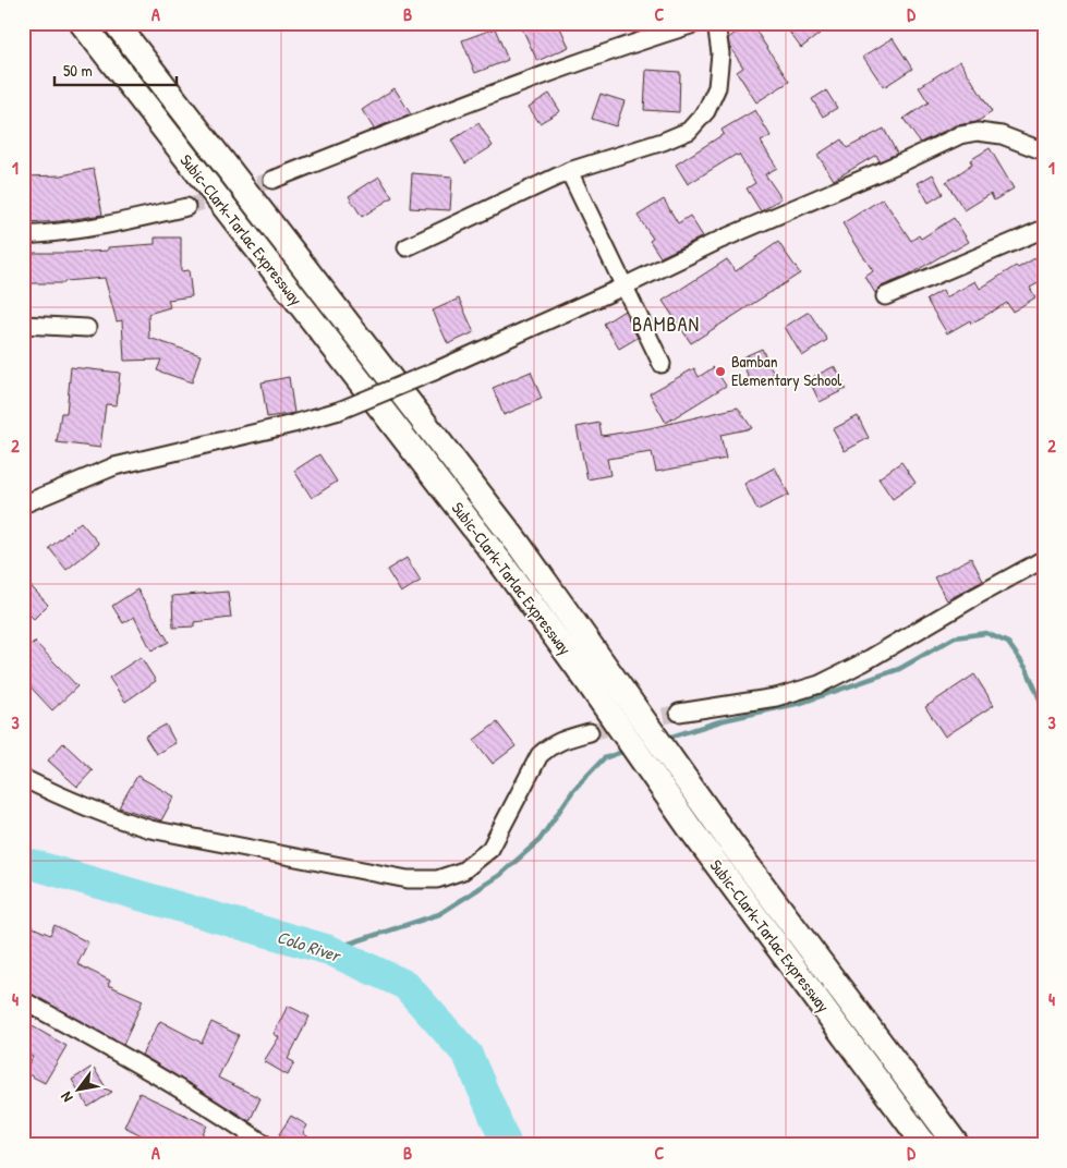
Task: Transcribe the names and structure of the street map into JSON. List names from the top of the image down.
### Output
{
  "streets": {
    "highway": ["Subic-Clark-Tarlac Expressway"]
  },
  "districts": ["BAMBAN"],
  "water": ["Colo River"],
  "places": ["Bamban Elementary School"],
  "scale_bar": "50 m",
  "north": "bottom left",
  "grid": {
    "columns": [
      "A",
      "B",
      "C",
      "D"
    ],
    "rows": [
      "1",
      "2",
      "3",
      "4"
    ]
  }
}
